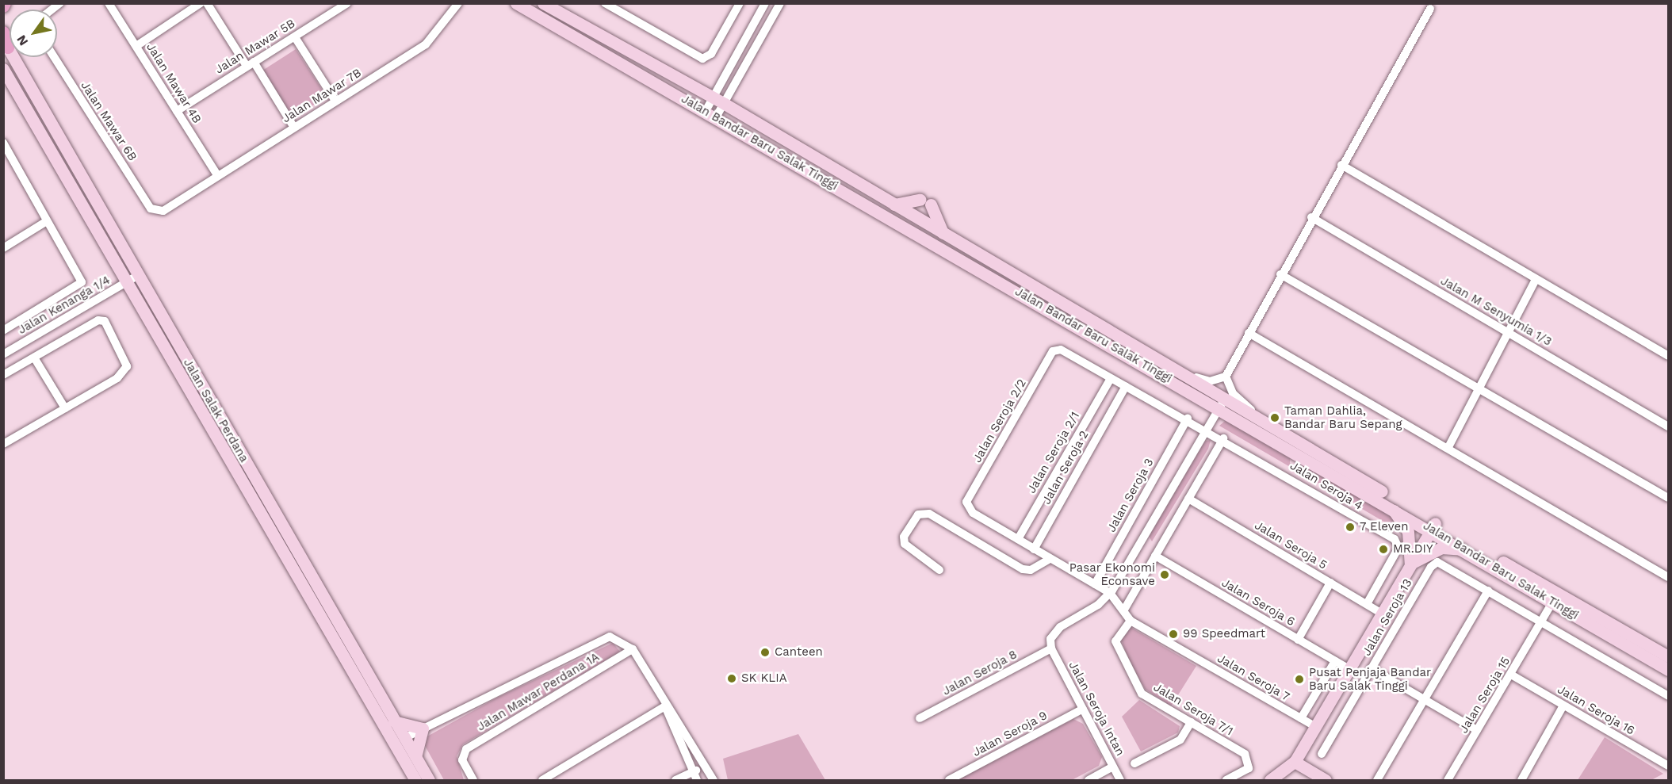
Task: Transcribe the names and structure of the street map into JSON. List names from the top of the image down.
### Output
{
  "streets": {
    "main road": ["Jalan Bandar Baru Salak Tinggi", "Jalan Salak Perdana"],
    "street": [
      "Jalan Mawar 5B",
      "Jalan Mawar 4B",
      "Jalan Mawar 7B",
      "Jalan Mawar 6B",
      "Jalan Kenanga 1/4",
      "Jalan M Senyumia 1/3",
      "Jalan Seroja 2/2",
      "Jalan Seroja 2/1",
      "Jalan Seroja 2",
      "Jalan Seroja 4",
      "Jalan Seroja 3",
      "Jalan Seroja 5",
      "Jalan Seroja 6",
      "Jalan Seroja 13",
      "Jalan Seroja 8",
      "Jalan Seroja 7",
      "Jalan Mawar Perdana 1A",
      "Jalan Seroja 15",
      "Jalan Seroja Intan",
      "Jalan Seroja 7/1",
      "Jalan Seroja 16",
      "Jalan Seroja 9"
    ]
  },
  "crossings": [
    ["Jalan Mawar 5B", "Jalan Mawar 4B"],
    ["Jalan Mawar 4B", "Jalan Mawar 7B"],
    ["Jalan Mawar 7B", "Jalan Mawar 6B"],
    ["Jalan Bandar Baru Salak Tinggi", "Jalan Seroja 15"],
    ["Jalan Kenanga 1/4", "Jalan Salak Perdana"],
    ["Jalan Seroja 2/2", "Jalan Seroja 2/1"],
    ["Jalan Seroja 2/2", "Jalan Seroja 4"],
    ["Jalan Seroja 2/1", "Jalan Seroja 4"],
    ["Jalan Seroja 2", "Jalan Seroja 4"],
    ["Jalan Seroja 4", "Jalan Seroja 3"],
    ["Jalan Seroja 4", "Jalan Seroja 5"],
    ["Jalan Seroja 8", "Jalan Seroja Intan"],
    ["Jalan Seroja 7", "Jalan Seroja 7/1"],
    ["Jalan Seroja 15", "Jalan Seroja 16"],
    ["Jalan Seroja Intan", "Jalan Seroja 9"]
  ],
  "places": [
    "Taman Dahlia, Bandar Baru Sepang",
    "7 Eleven",
    "MR.DIY",
    "Pasar Ekonomi Econsave",
    "99 Speedmart",
    "Canteen",
    "SK KLIA",
    "Pusat Penjaja Bandar Baru Salak Tinggi"
  ],
  "north": "bottom left"
}
